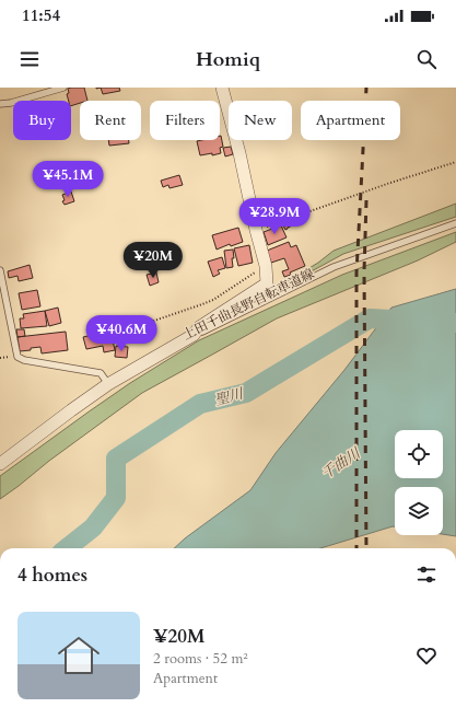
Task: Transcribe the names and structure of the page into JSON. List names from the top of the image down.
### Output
{
  "water": ["聖川", "千曲川"],
  "page": {
    "status": "11:54",
    "header": "Homiq",
    "chip": [
      "Buy",
      "Rent",
      "Filters",
      "New",
      "Apartment"
    ],
    "price": [
      "¥45.1M",
      "¥28.9M",
      "¥20M",
      "¥40.6M"
    ],
    "heading": "4 homes",
    "list": [
      {
        "name": "¥20M",
        "note": "2 rooms · 52 m² · Apartment"
      }
    ]
  }
}
